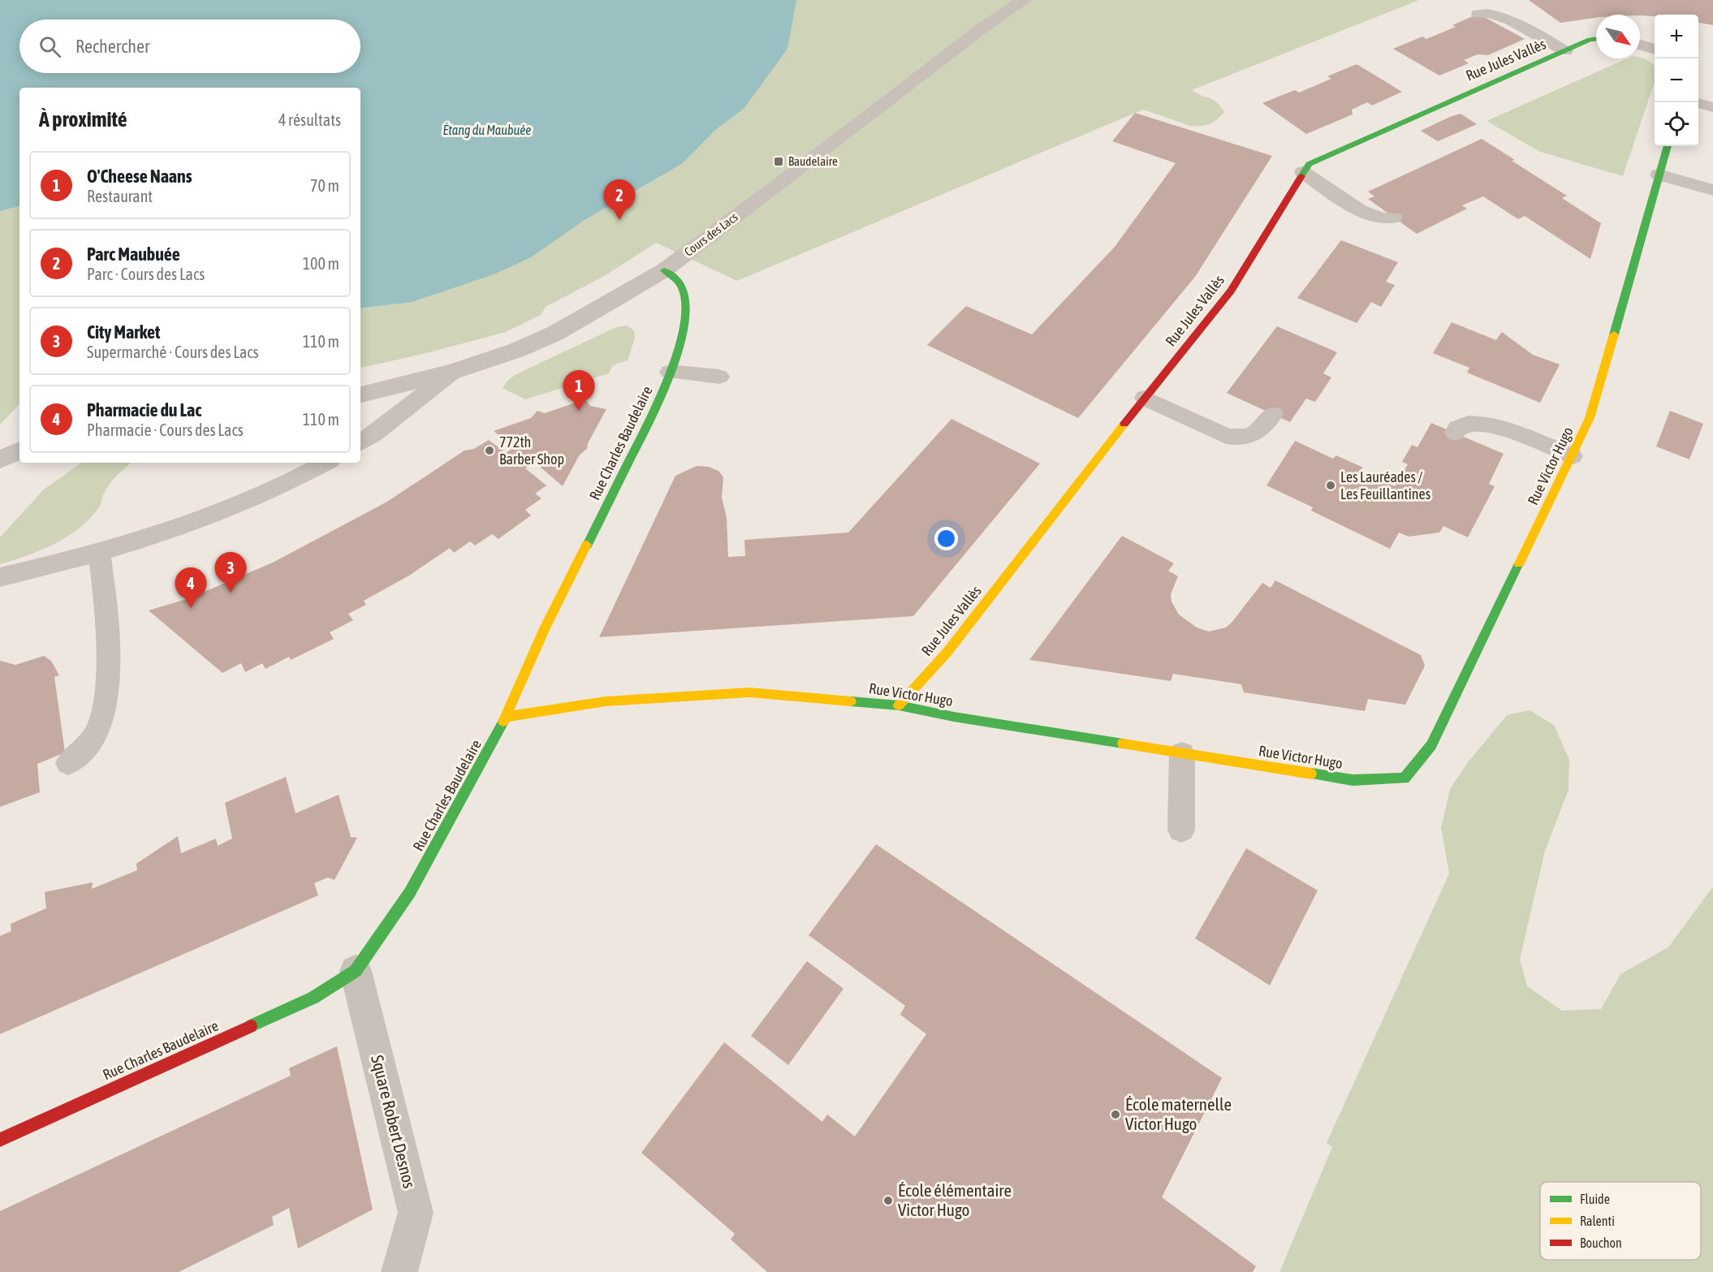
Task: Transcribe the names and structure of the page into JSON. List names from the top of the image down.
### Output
{
  "streets": {
    "street": [
      "Rue Jules Vallès",
      "Cours des Lacs",
      "Rue Charles Baudelaire",
      "Rue Victor Hugo",
      "Square Robert Desnos"
    ]
  },
  "crossings": [
    ["Rue Jules Vallès", "Rue Victor Hugo"],
    ["Cours des Lacs", "Rue Charles Baudelaire"],
    ["Rue Charles Baudelaire", "Rue Victor Hugo"],
    ["Rue Charles Baudelaire", "Square Robert Desnos"]
  ],
  "water": ["Étang du Maubuée"],
  "places": {
    "transit": ["Baudelaire"],
    "other": [
      "772th Barber Shop",
      "Les Lauréades / Les Feuillantines",
      "École maternelle Victor Hugo",
      "École élémentaire Victor Hugo"
    ]
  },
  "legend": ["Fluide", "Ralenti", "Bouchon"],
  "north": "bottom right",
  "page": {
    "map_buttons": ["+", "−"],
    "search": "Rechercher",
    "heading": ["À proximité", "4 résultats"],
    "list": [
      {
        "mark": "1",
        "name": "O'Cheese Naans",
        "note": "Restaurant",
        "value": "70 m"
      },
      {
        "mark": "2",
        "name": "Parc Maubuée",
        "note": "Parc · Cours des Lacs",
        "value": "100 m"
      },
      {
        "mark": "3",
        "name": "City Market",
        "note": "Supermarché · Cours des Lacs",
        "value": "110 m"
      },
      {
        "mark": "4",
        "name": "Pharmacie du Lac",
        "note": "Pharmacie · Cours des Lacs",
        "value": "110 m"
      }
    ],
    "pins": [
      "2",
      "1",
      "3",
      "4"
    ]
  }
}
